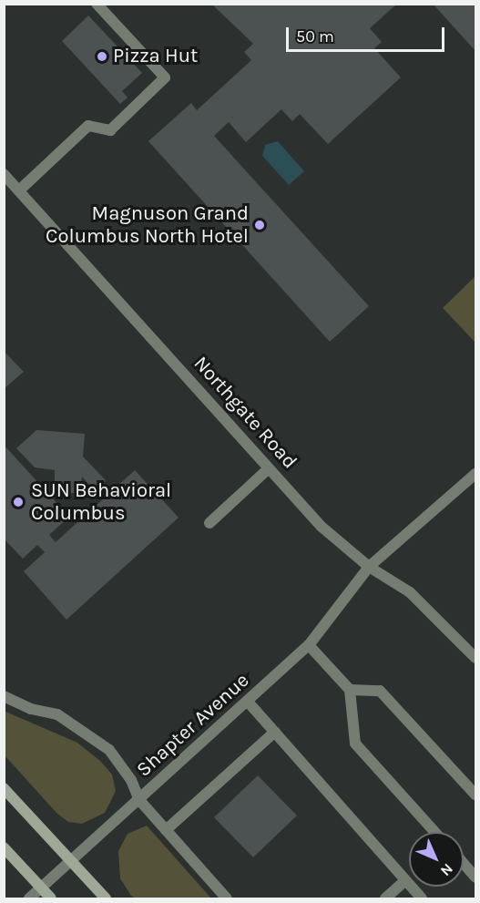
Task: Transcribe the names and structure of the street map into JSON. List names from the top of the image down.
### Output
{
  "streets": {
    "street": ["Northgate Road", "Shapter Avenue"]
  },
  "crossings": [
    ["Northgate Road", "Shapter Avenue"]
  ],
  "places": ["Pizza Hut", "Magnuson Grand Columbus North Hotel", "SUN Behavioral Columbus"],
  "scale_bar": "50 m",
  "north": "bottom right"
}
